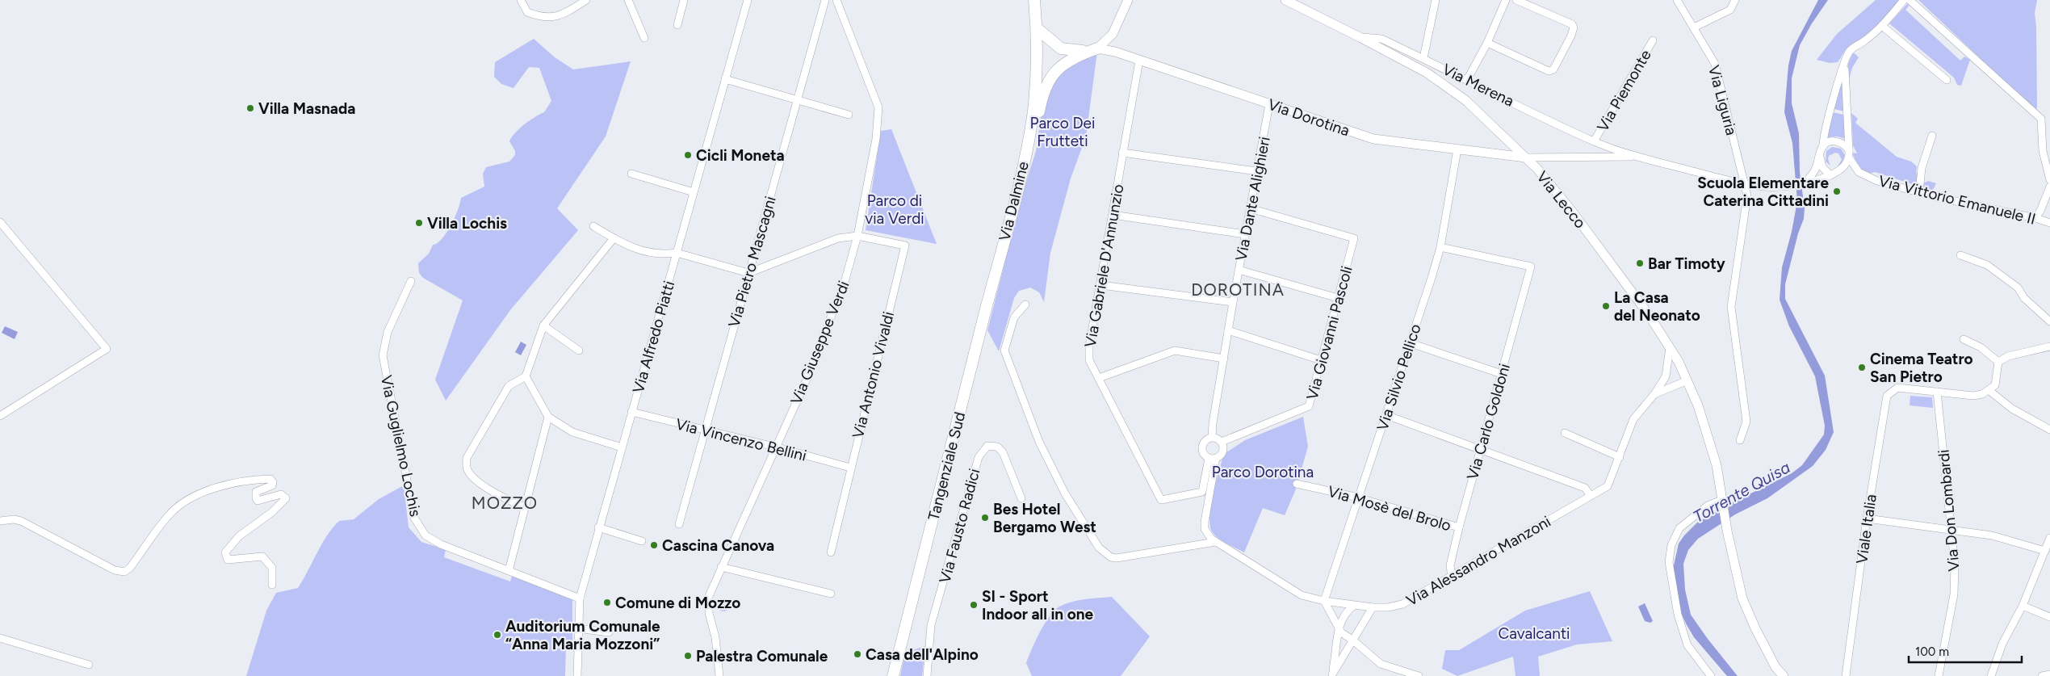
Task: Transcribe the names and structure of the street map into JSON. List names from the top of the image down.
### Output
{
  "streets": {
    "highway": ["Via Dalmine", "Tangenziale Sud"],
    "main road": ["Via Dorotina", "Via Lecco"],
    "street": [
      "Via Merena",
      "Via Piemonte",
      "Via Liguria",
      "Via Dante Alighieri",
      "Via Vittorio Emanuele II",
      "Via Pietro Mascagni",
      "Via Gabriele D'Annunzio",
      "Via Giovanni Pascoli",
      "Via Alfredo Piatti",
      "Via Giuseppe Verdi",
      "Via Antonio Vivaldi",
      "Via Silvio Pellico",
      "Via Carlo Goldoni",
      "Via Vincenzo Bellini",
      "Via Guglielmo Lochis",
      "Via Mosè del Brolo",
      "Via Don Lombardi",
      "Via Fausto Radici",
      "Viale Italia",
      "Via Alessandro Manzoni"
    ]
  },
  "crossings": [
    ["Via Merena", "Via Piemonte"],
    ["Via Merena", "Via Liguria"],
    ["Via Merena", "Via Dorotina"],
    ["Via Merena", "Via Lecco"],
    ["Via Merena", "Via Vittorio Emanuele II"],
    ["Via Dorotina", "Via Dante Alighieri"],
    ["Via Dorotina", "Via Lecco"],
    ["Via Dorotina", "Via Gabriele D'Annunzio"],
    ["Via Dorotina", "Via Silvio Pellico"],
    ["Via Dante Alighieri", "Via Gabriele D'Annunzio"],
    ["Via Dante Alighieri", "Via Giovanni Pascoli"],
    ["Via Dante Alighieri", "Via Alessandro Manzoni"],
    ["Via Dalmine", "Tangenziale Sud"],
    ["Via Pietro Mascagni", "Via Vincenzo Bellini"],
    ["Via Gabriele D'Annunzio", "Via Giovanni Pascoli"],
    ["Via Gabriele D'Annunzio", "Via Alessandro Manzoni"],
    ["Via Giovanni Pascoli", "Via Alessandro Manzoni"],
    ["Via Alfredo Piatti", "Via Vincenzo Bellini"],
    ["Via Alfredo Piatti", "Via Guglielmo Lochis"],
    ["Via Giuseppe Verdi", "Via Antonio Vivaldi"],
    ["Via Giuseppe Verdi", "Via Vincenzo Bellini"],
    ["Via Antonio Vivaldi", "Via Vincenzo Bellini"],
    ["Via Silvio Pellico", "Via Carlo Goldoni"],
    ["Via Silvio Pellico", "Via Mosè del Brolo"],
    ["Via Silvio Pellico", "Via Alessandro Manzoni"],
    ["Via Carlo Goldoni", "Via Mosè del Brolo"],
    ["Via Carlo Goldoni", "Via Alessandro Manzoni"],
    ["Via Don Lombardi", "Viale Italia"]
  ],
  "districts": ["DOROTINA", "MOZZO"],
  "water": ["Torrente Quisa"],
  "parks": [
    "Parco Dei Frutteti",
    "Parco di via Verdi",
    "Parco Dorotina",
    "Cavalcanti"
  ],
  "places": [
    "Villa Masnada",
    "Cicli Moneta",
    "Scuola Elementare Caterina Cittadini",
    "Villa Lochis",
    "Bar Timoty",
    "La Casa del Neonato",
    "Cinema Teatro San Pietro",
    "Bes Hotel Bergamo West",
    "Cascina Canova",
    "Comune di Mozzo",
    "SI - Sport Indoor all in one",
    "Auditorium Comunale “Anna Maria Mozzoni”",
    "Casa dell'Alpino",
    "Palestra Comunale"
  ],
  "scale_bar": "100 m"
}
